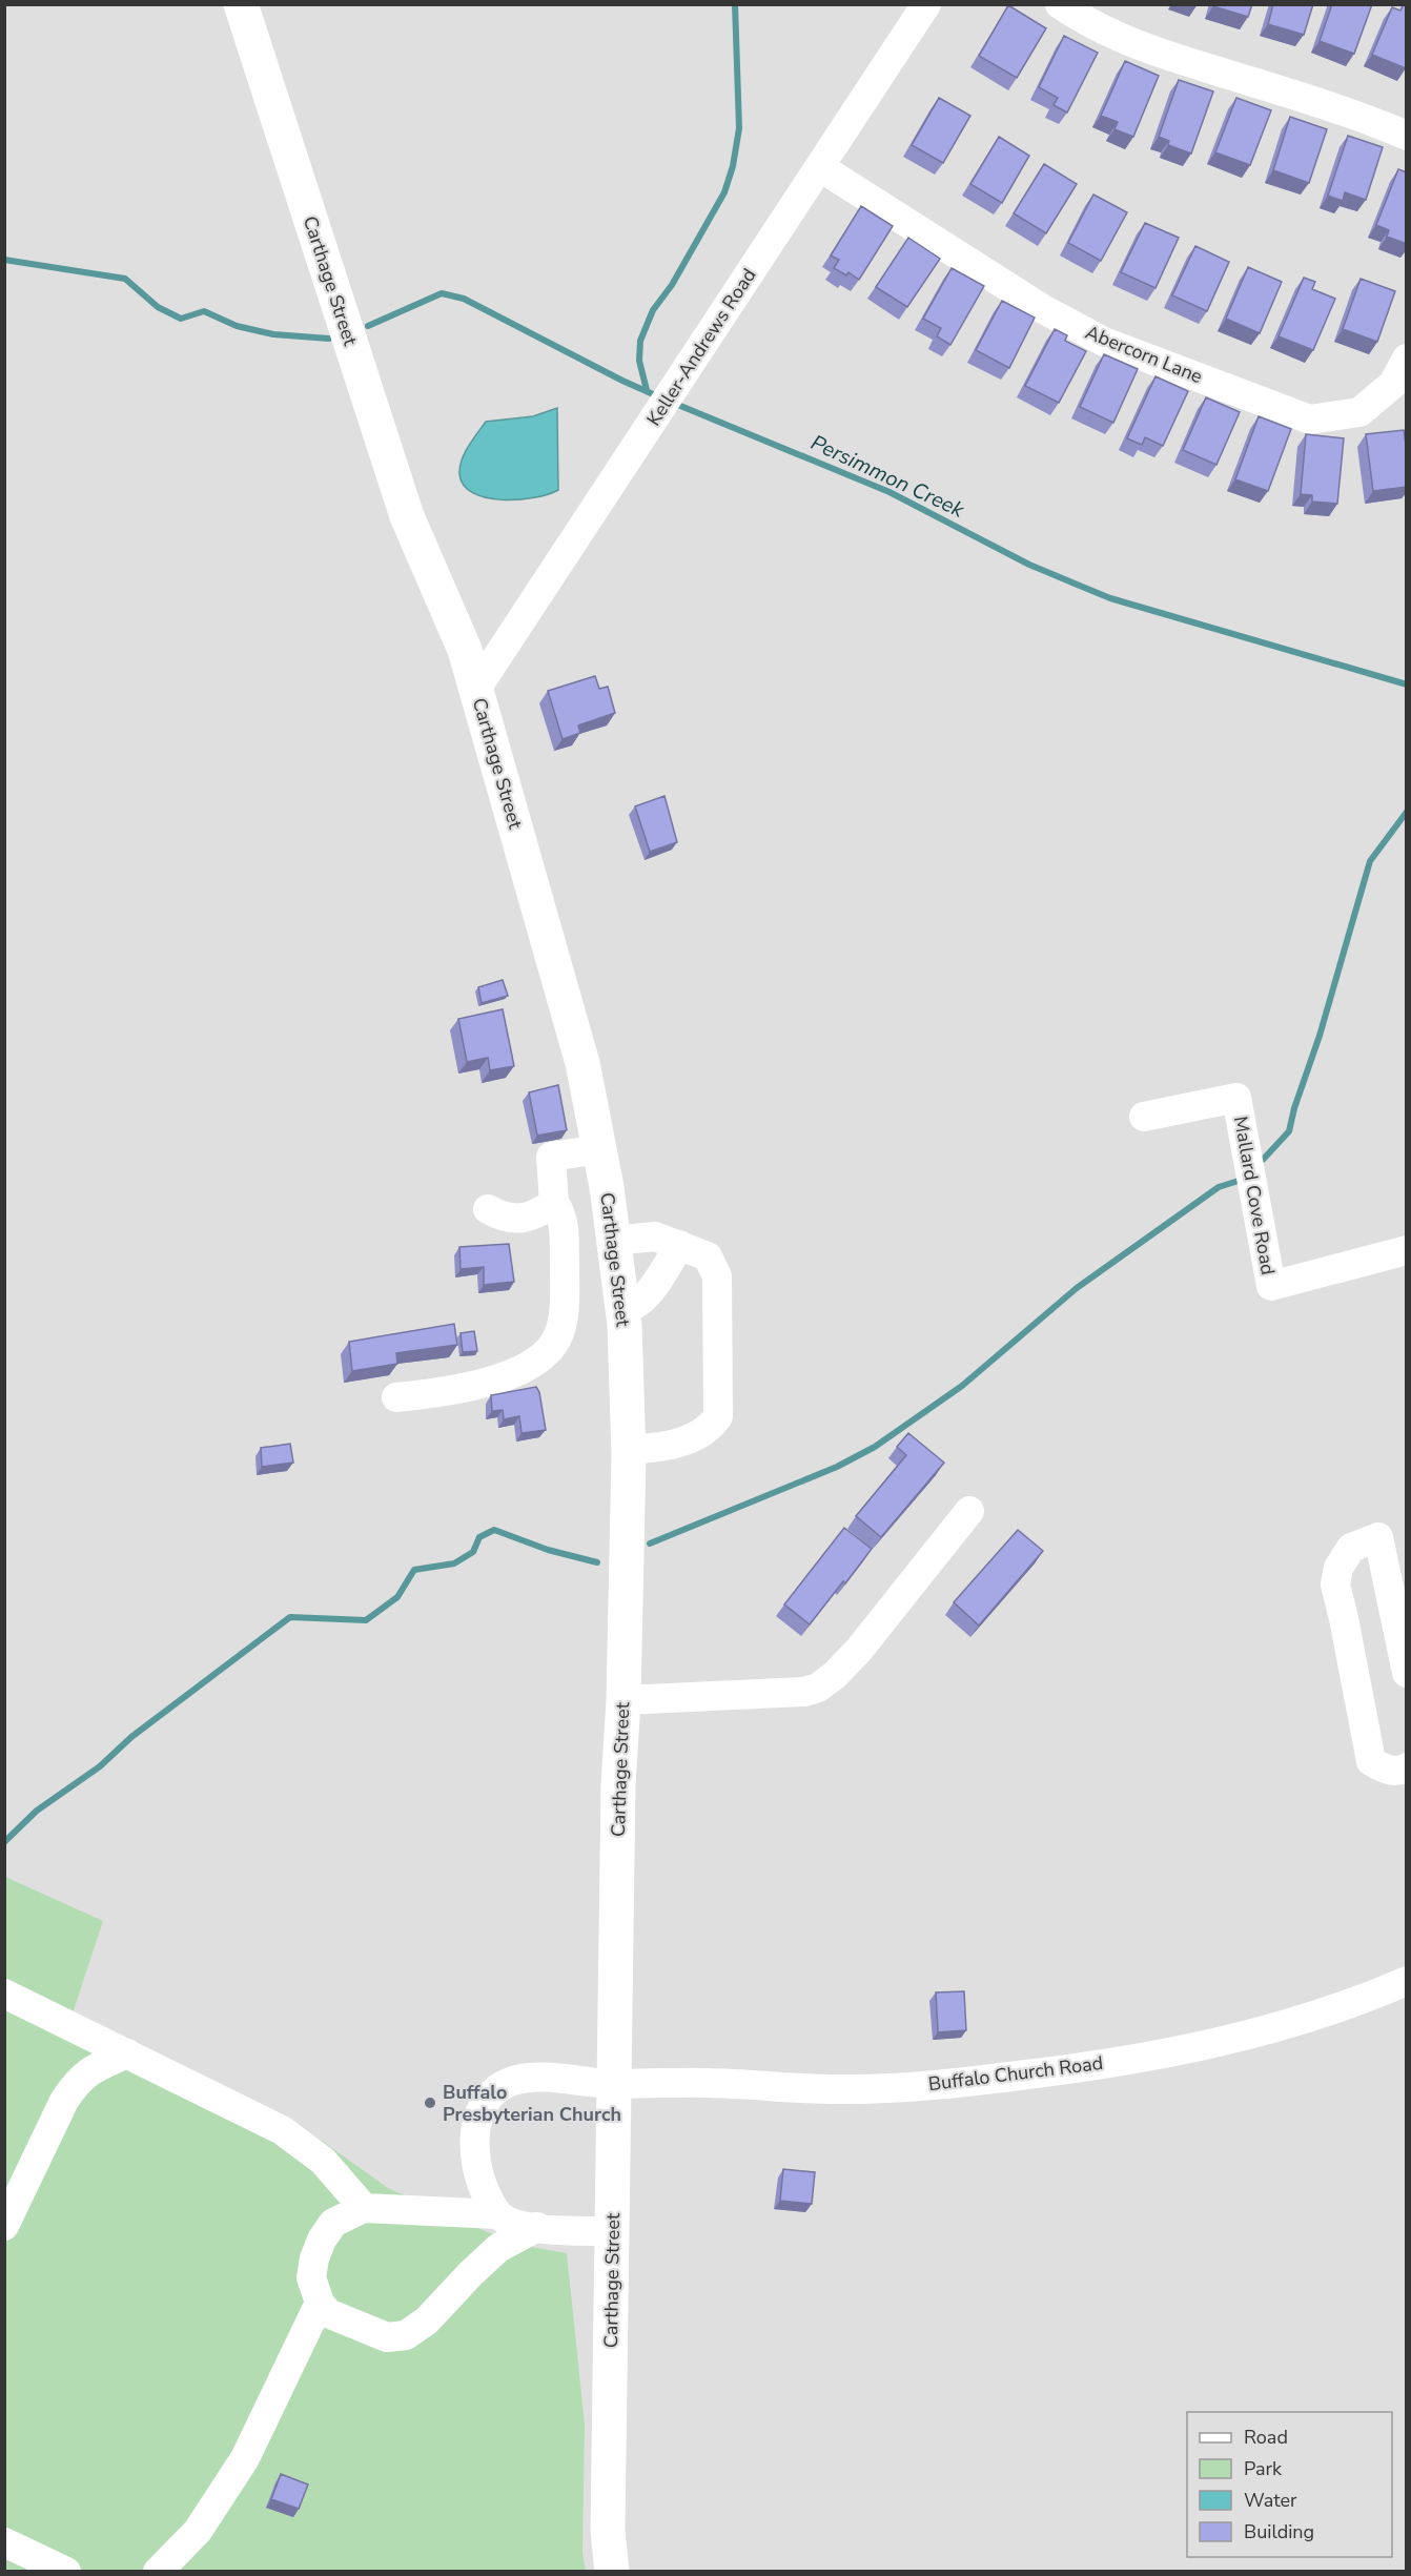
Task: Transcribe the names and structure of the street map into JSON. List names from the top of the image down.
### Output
{
  "streets": {
    "main road": ["Carthage Street"],
    "street": [
      "Keller-Andrews Road",
      "Abercorn Lane",
      "Mallard Cove Road",
      "Buffalo Church Road"
    ]
  },
  "crossings": [
    ["Carthage Street", "Keller-Andrews Road"],
    ["Carthage Street", "Buffalo Church Road"],
    ["Keller-Andrews Road", "Abercorn Lane"]
  ],
  "water": ["Persimmon Creek"],
  "places": ["Buffalo Presbyterian Church"],
  "legend": [
    "Road",
    "Park",
    "Water",
    "Building"
  ]
}
